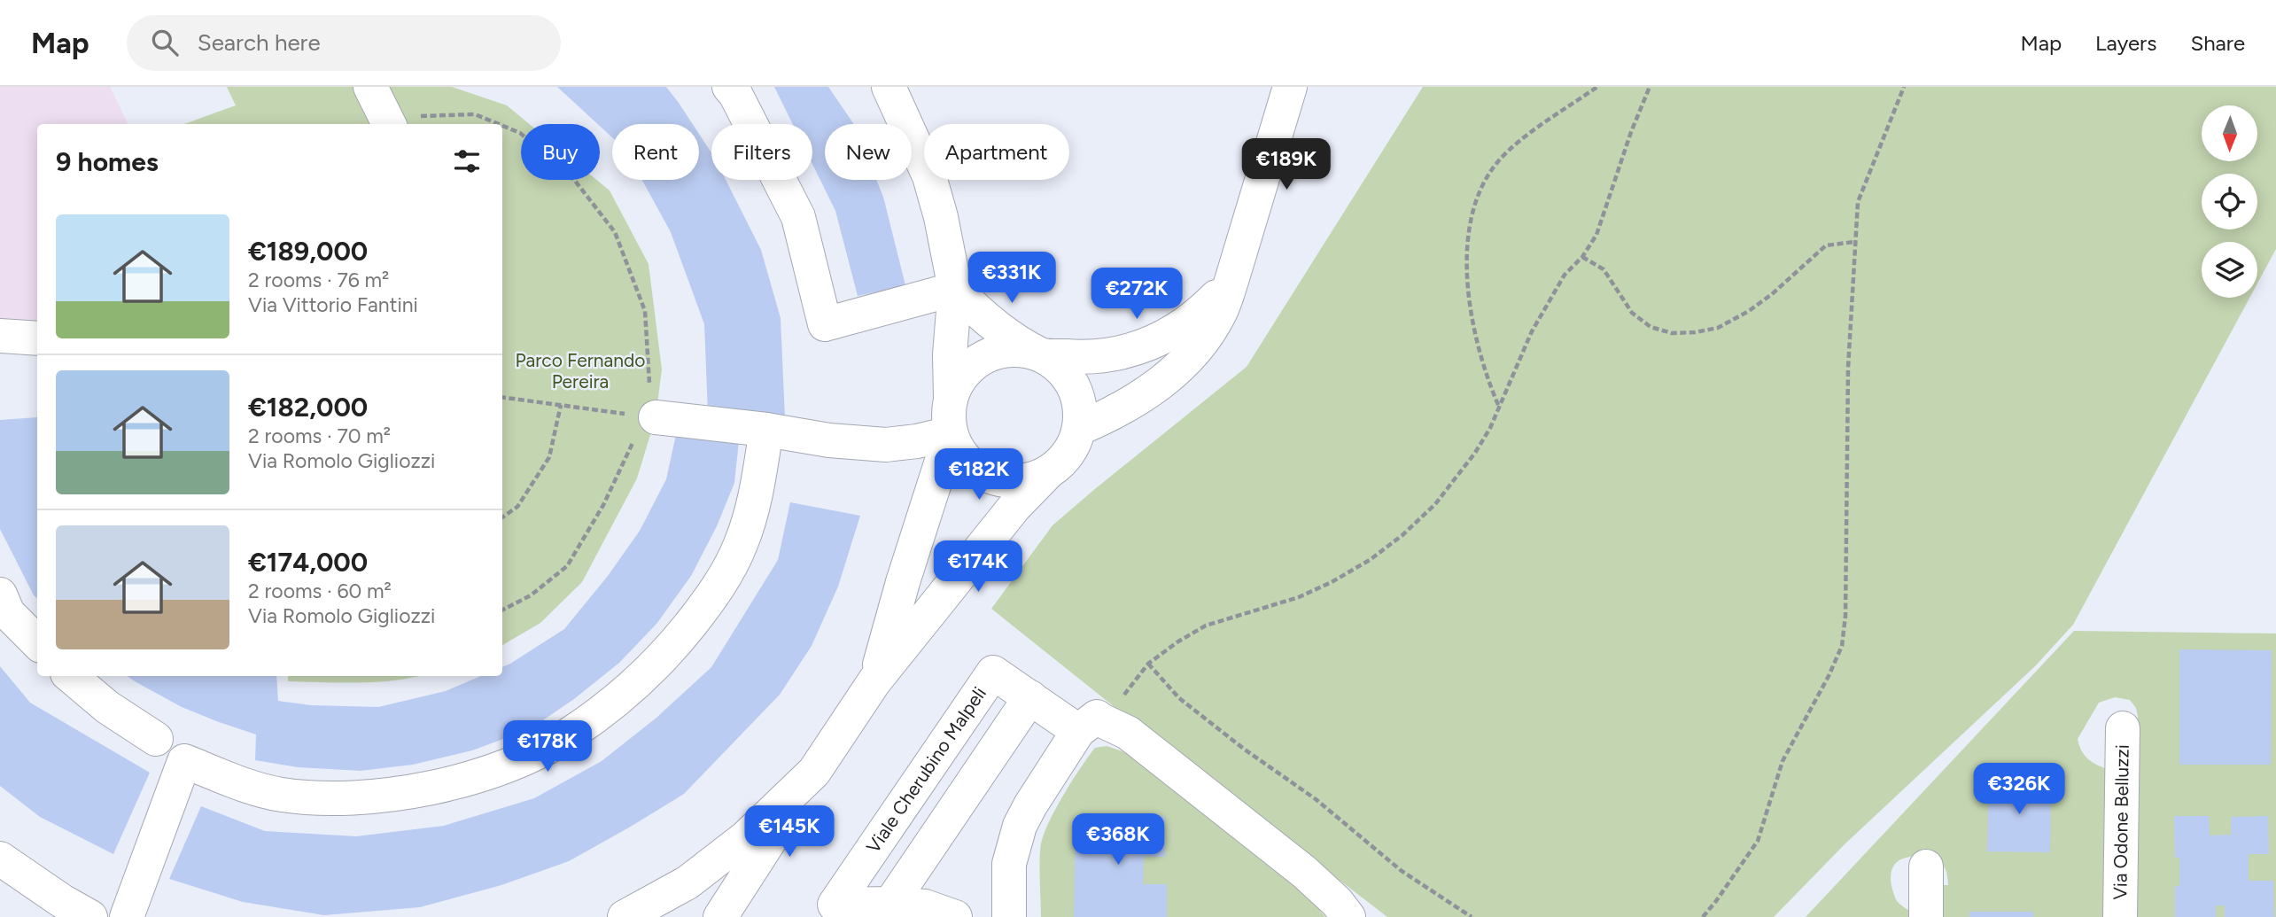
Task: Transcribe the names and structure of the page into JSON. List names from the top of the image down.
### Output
{
  "streets": {
    "street": ["Viale Cherubino Malpeli", "Via Odone Belluzzi"]
  },
  "parks": ["Parco Fernando Pereira"],
  "north": "bottom",
  "page": {
    "header": "Map",
    "search": "Search here",
    "nav": ["Map", "Layers", "Share"],
    "chip": [
      "Buy",
      "Rent",
      "Filters",
      "New",
      "Apartment"
    ],
    "heading": "9 homes",
    "price": [
      "€189K",
      "€331K",
      "€272K",
      "€182K",
      "€174K",
      "€178K",
      "€326K",
      "€145K",
      "€368K"
    ],
    "list": [
      {
        "name": "€189,000",
        "note": "2 rooms · 76 m² · Via Vittorio Fantini"
      },
      {
        "name": "€182,000",
        "note": "2 rooms · 70 m² · Via Romolo Gigliozzi"
      },
      {
        "name": "€174,000",
        "note": "2 rooms · 60 m² · Via Romolo Gigliozzi"
      }
    ]
  }
}
